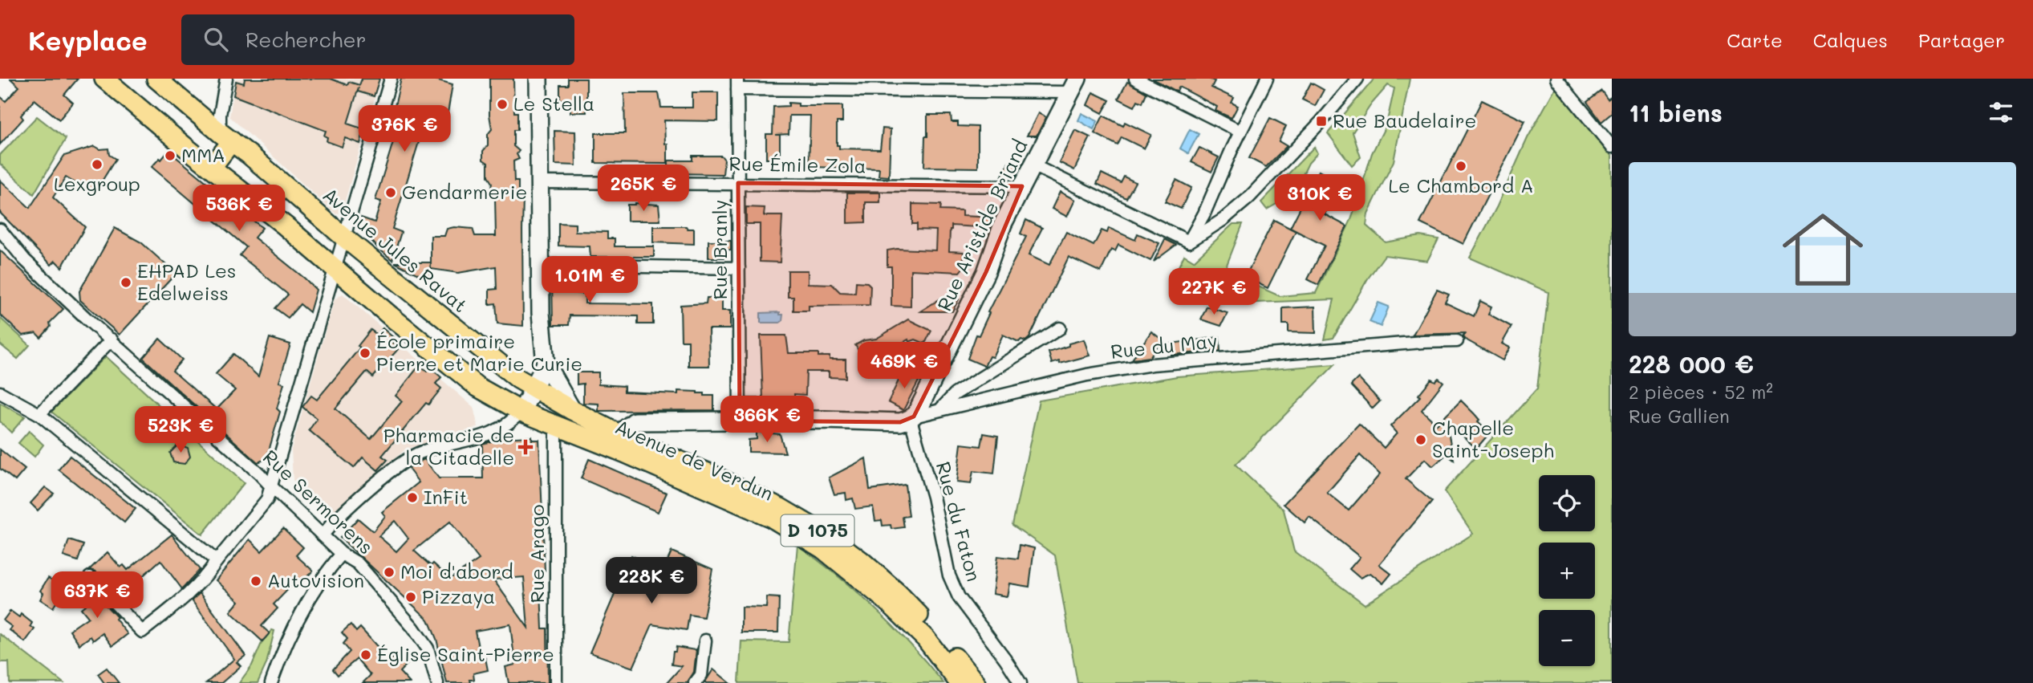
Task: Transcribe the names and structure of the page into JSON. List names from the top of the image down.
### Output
{
  "streets": {
    "main road": [
      "Rue Aristide Briand",
      "Avenue Jules Ravat",
      "Avenue de Verdun",
      "D 1075"
    ],
    "street": [
      "Rue Émile Zola",
      "Rue Branly",
      "Rue du May",
      "Rue Sermorens",
      "Rue du Faton",
      "Rue Arago"
    ]
  },
  "crossings": [
    ["Rue Émile Zola", "Rue Aristide Briand"],
    ["Rue Émile Zola", "Rue Branly"],
    ["Rue Aristide Briand", "Rue du May"],
    ["Rue Aristide Briand", "Rue du Faton"],
    ["Avenue Jules Ravat", "Avenue de Verdun"],
    ["Rue du May", "Rue du Faton"],
    ["Avenue de Verdun", "Rue Arago"]
  ],
  "places": {
    "other": [
      "Le Stella",
      "MMA",
      "Lexgroup",
      "Le Chambord A",
      "Gendarmerie",
      "EHPAD Les Edelweiss",
      "École primaire Pierre et Marie Curie",
      "Chapelle Saint-Joseph",
      "InFit",
      "Moi d'abord",
      "Autovision",
      "Pizzaya",
      "Église Saint-Pierre"
    ],
    "transit": ["Rue Baudelaire"],
    "health": ["Pharmacie de la Citadelle"]
  },
  "page": {
    "header": "Keyplace",
    "search": "Rechercher",
    "nav": ["Carte", "Calques", "Partager"],
    "heading": "11 biens",
    "price": [
      "376K €",
      "265K €",
      "310K €",
      "536K €",
      "1.01M €",
      "227K €",
      "469K €",
      "366K €",
      "523K €",
      "228K €",
      "637K €"
    ],
    "list": [
      {
        "name": "228 000 €",
        "note": "2 pièces · 52 m² · Rue Gallien"
      }
    ],
    "map_buttons": ["+", "−"]
  }
}
